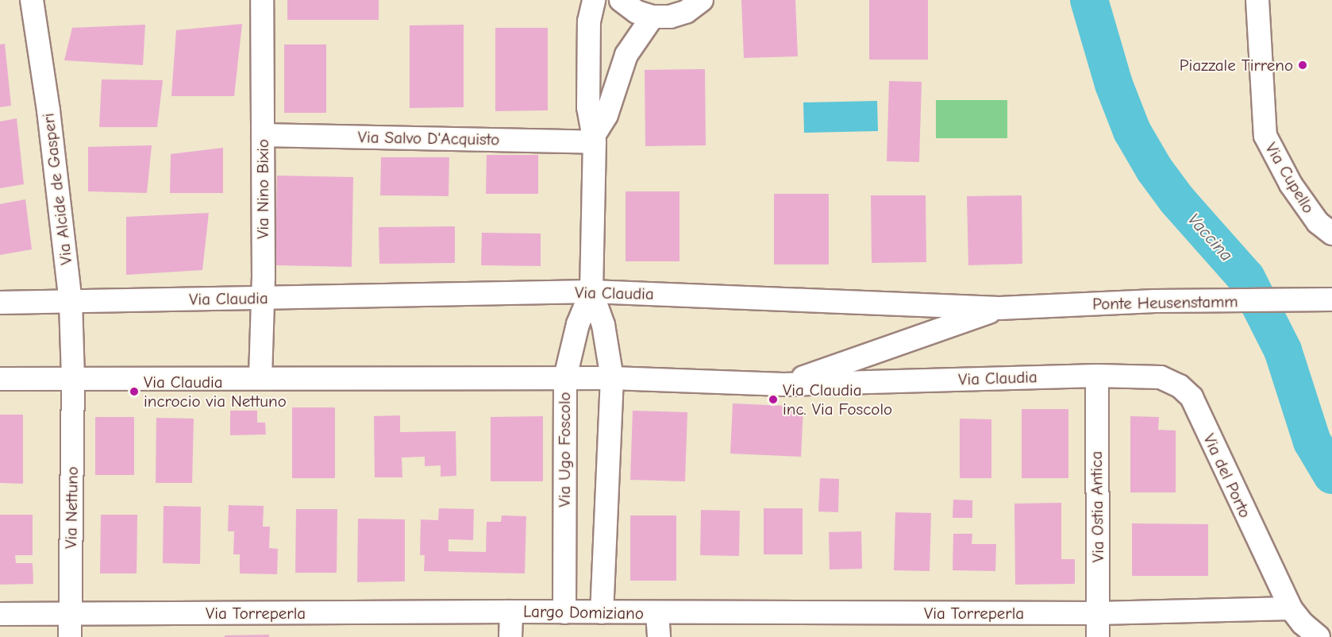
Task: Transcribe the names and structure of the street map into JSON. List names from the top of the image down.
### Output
{
  "streets": {
    "street": [
      "Via Salvo D'Acquisto",
      "Via Cupello",
      "Via Alcide de Gasperi",
      "Via Nino Bixio",
      "Via Claudia",
      "Ponte Heusenstamm",
      "Via Ugo Foscolo",
      "Via del Porto",
      "Via Ostia Antica",
      "Via Nettuno",
      "Largo Domiziano",
      "Via Torreperla"
    ]
  },
  "crossings": [
    ["Via Salvo D'Acquisto", "Via Nino Bixio"],
    ["Via Salvo D'Acquisto", "Via Ugo Foscolo"],
    ["Via Alcide de Gasperi", "Via Claudia"],
    ["Via Alcide de Gasperi", "Via Nettuno"],
    ["Via Nino Bixio", "Via Claudia"],
    ["Via Claudia", "Ponte Heusenstamm"],
    ["Via Claudia", "Via Ugo Foscolo"],
    ["Via Claudia", "Via del Porto"],
    ["Via Claudia", "Via Ostia Antica"],
    ["Via Claudia", "Via Nettuno"],
    ["Via Ugo Foscolo", "Largo Domiziano"],
    ["Via del Porto", "Via Ostia Antica"],
    ["Via del Porto", "Via Torreperla"],
    ["Via Ostia Antica", "Via Torreperla"],
    ["Via Nettuno", "Via Torreperla"],
    ["Largo Domiziano", "Via Torreperla"]
  ],
  "water": ["Vaccina"],
  "places": ["Piazzale Tirreno", "Via Claudia incrocio via Nettuno", "Via Claudia inc. Via Foscolo"]
}
